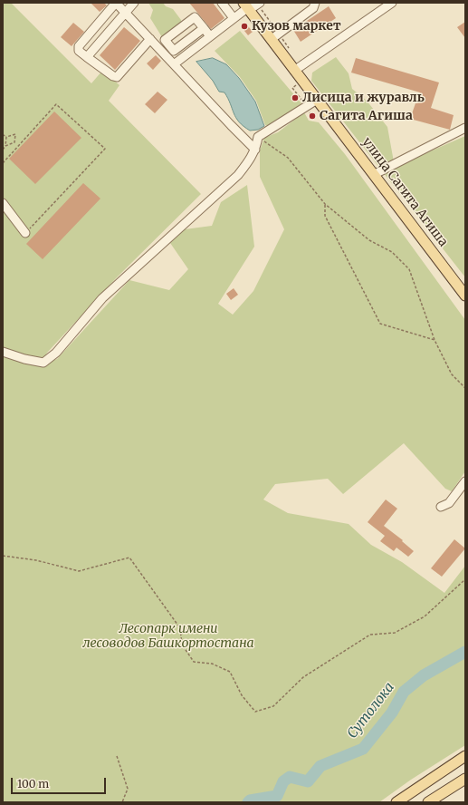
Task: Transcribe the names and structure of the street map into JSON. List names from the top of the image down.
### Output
{
  "streets": {
    "main road": ["улица Сагита Агиша"]
  },
  "water": ["Сутолока"],
  "parks": ["Лесопарк имени лесоводов Башкортостана"],
  "places": ["Кузов маркет", "Лисица и журавль", "Сагита Агиша"],
  "scale_bar": "100 m"
}
